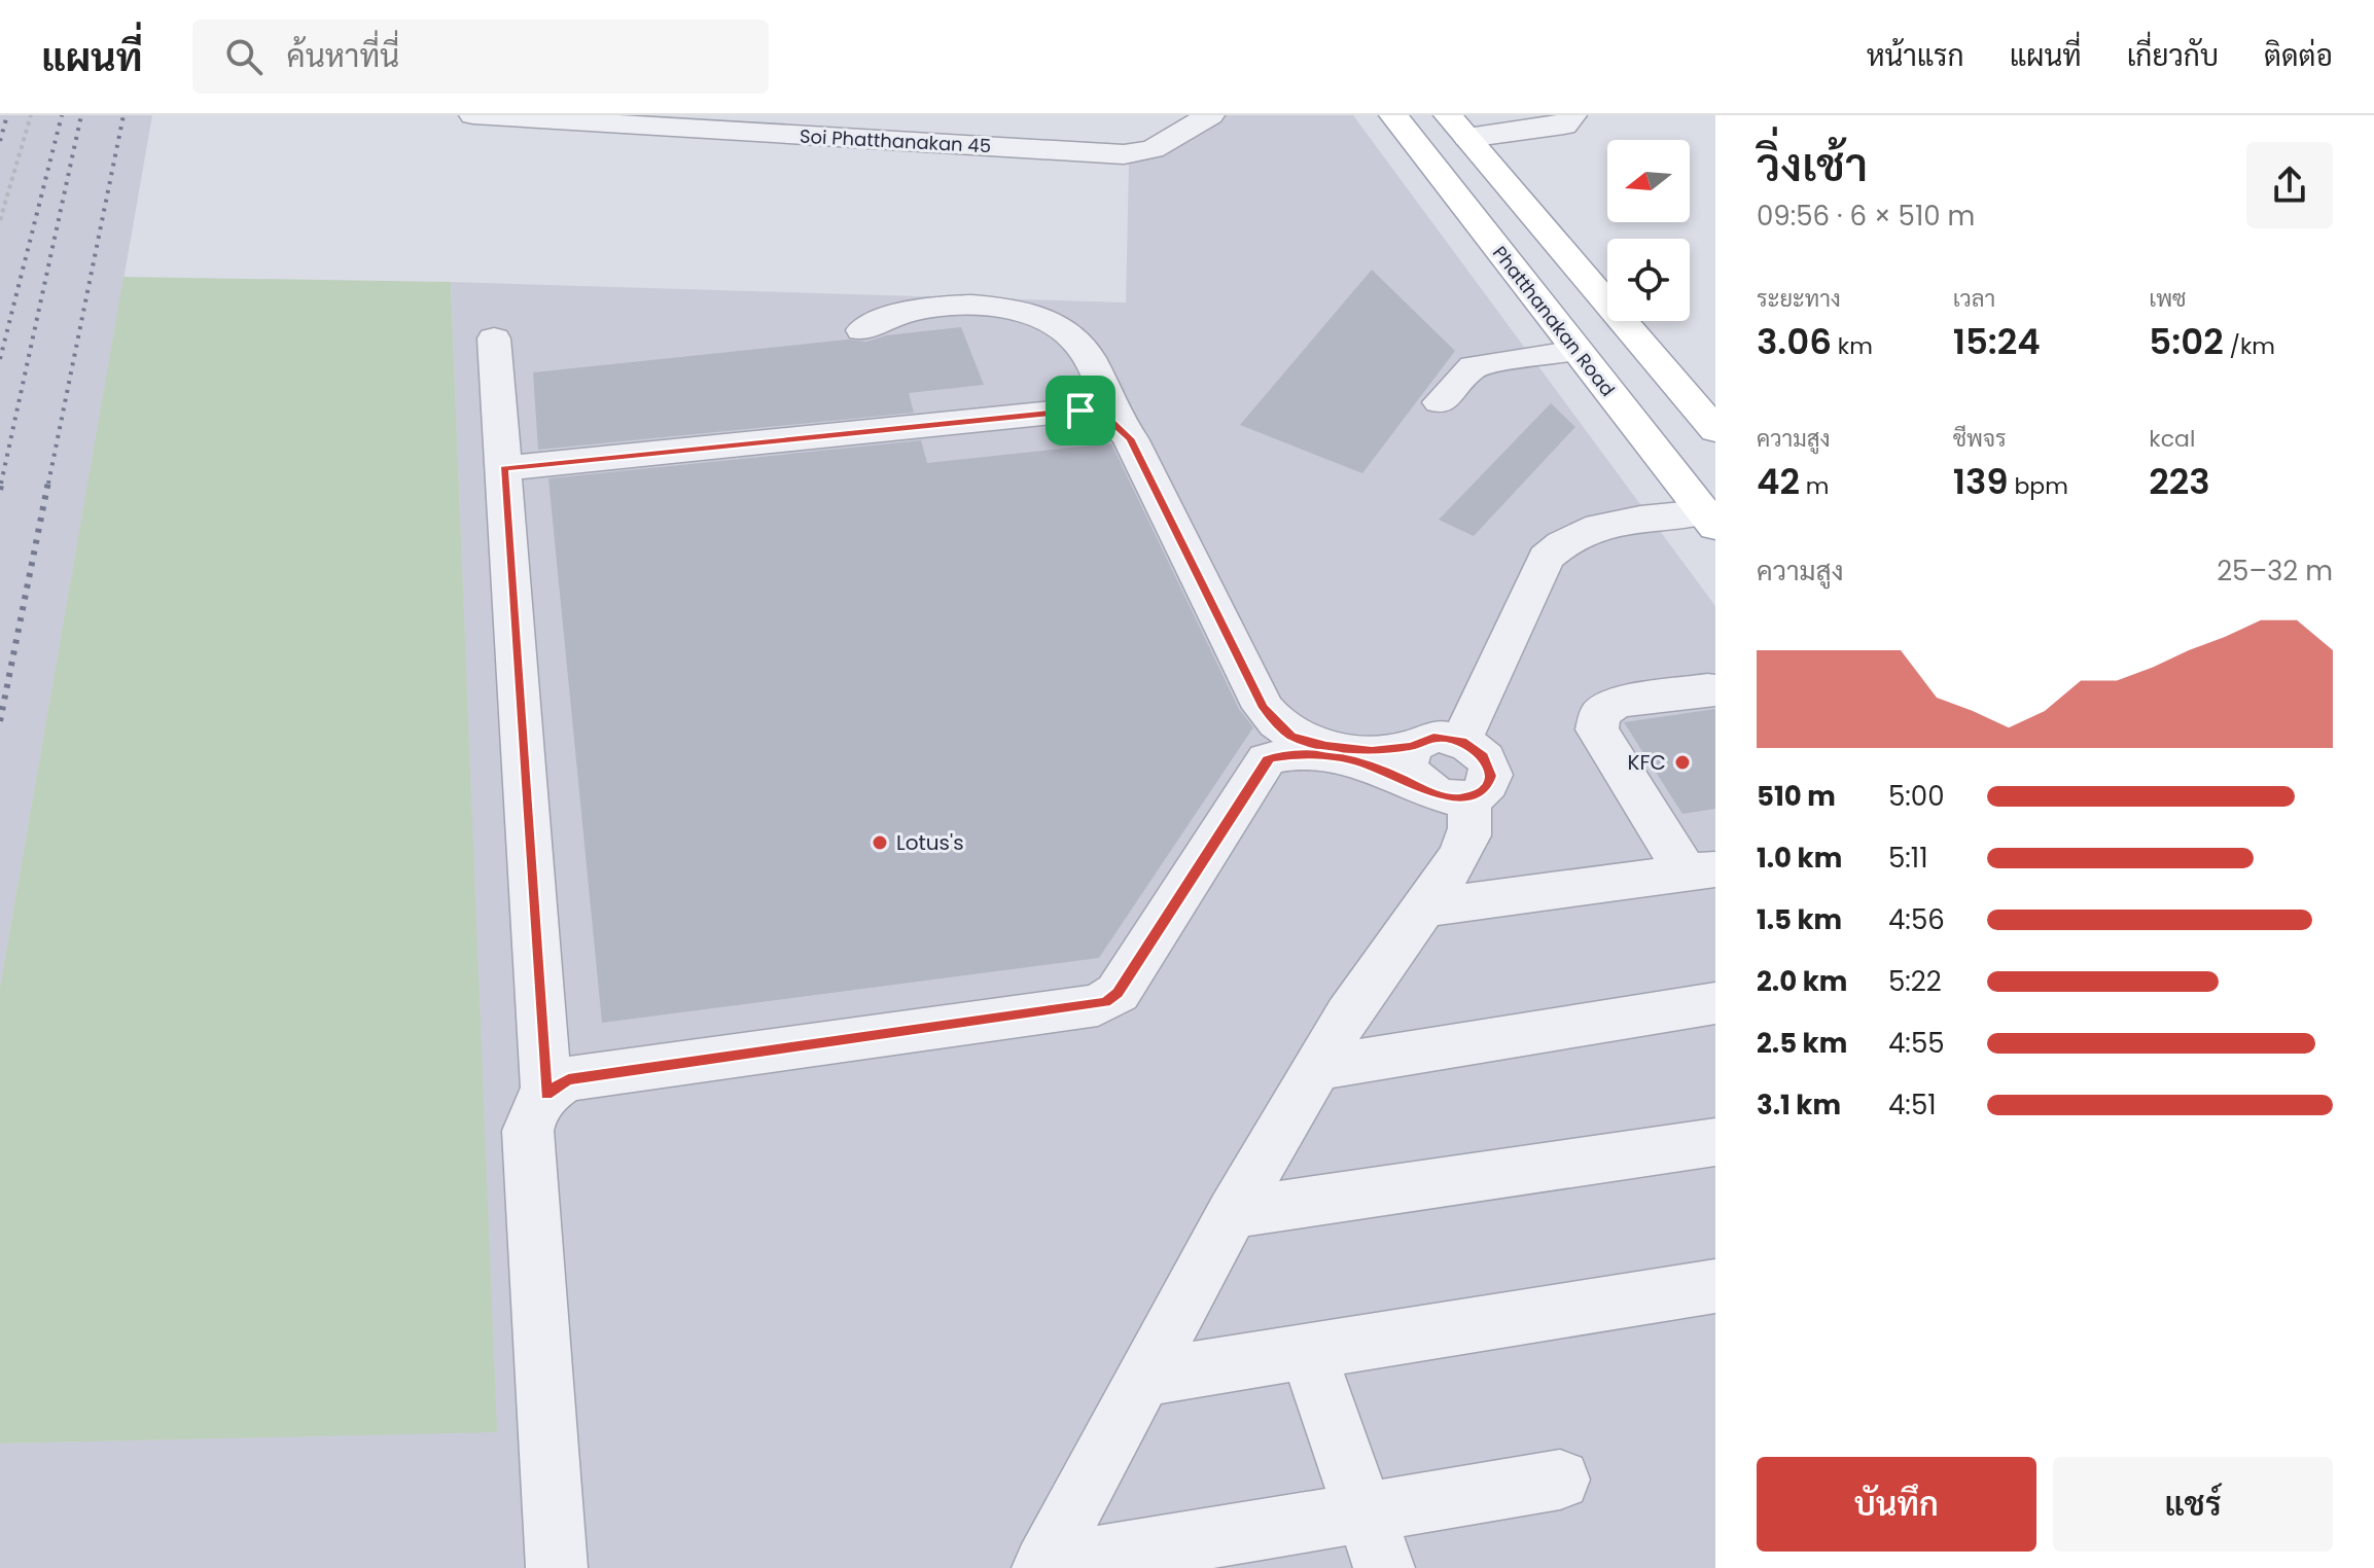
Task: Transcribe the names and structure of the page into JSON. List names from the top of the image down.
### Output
{
  "streets": {
    "main road": ["Phatthanakan Road"],
    "street": ["Soi Phatthanakan 45"]
  },
  "places": ["KFC", "Lotus's"],
  "north": "left",
  "page": {
    "header": "แผนที่",
    "search": "ค้นหาที่นี่",
    "nav": [
      "หน้าแรก",
      "แผนที่",
      "เกี่ยวกับ",
      "ติดต่อ"
    ],
    "heading": ["วิ่งเช้า", "09:56 · 6 × 510 m"],
    "stats": [
      ["ระยะทาง", "3.06 km"],
      ["เวลา", "15:24"],
      ["เพซ", "5:02 /km"],
      ["ความสูง", "42 m"],
      ["ชีพจร", "139 bpm"],
      ["kcal", "223"]
    ],
    "chart": ["ความสูง", "25–32 m"],
    "list": [
      {
        "name": "510 m",
        "note": "5:00"
      },
      {
        "name": "1.0 km",
        "note": "5:11"
      },
      {
        "name": "1.5 km",
        "note": "4:56"
      },
      {
        "name": "2.0 km",
        "note": "5:22"
      },
      {
        "name": "2.5 km",
        "note": "4:55"
      },
      {
        "name": "3.1 km",
        "note": "4:51"
      }
    ],
    "buttons": ["บันทึก", "แชร์"]
  }
}
